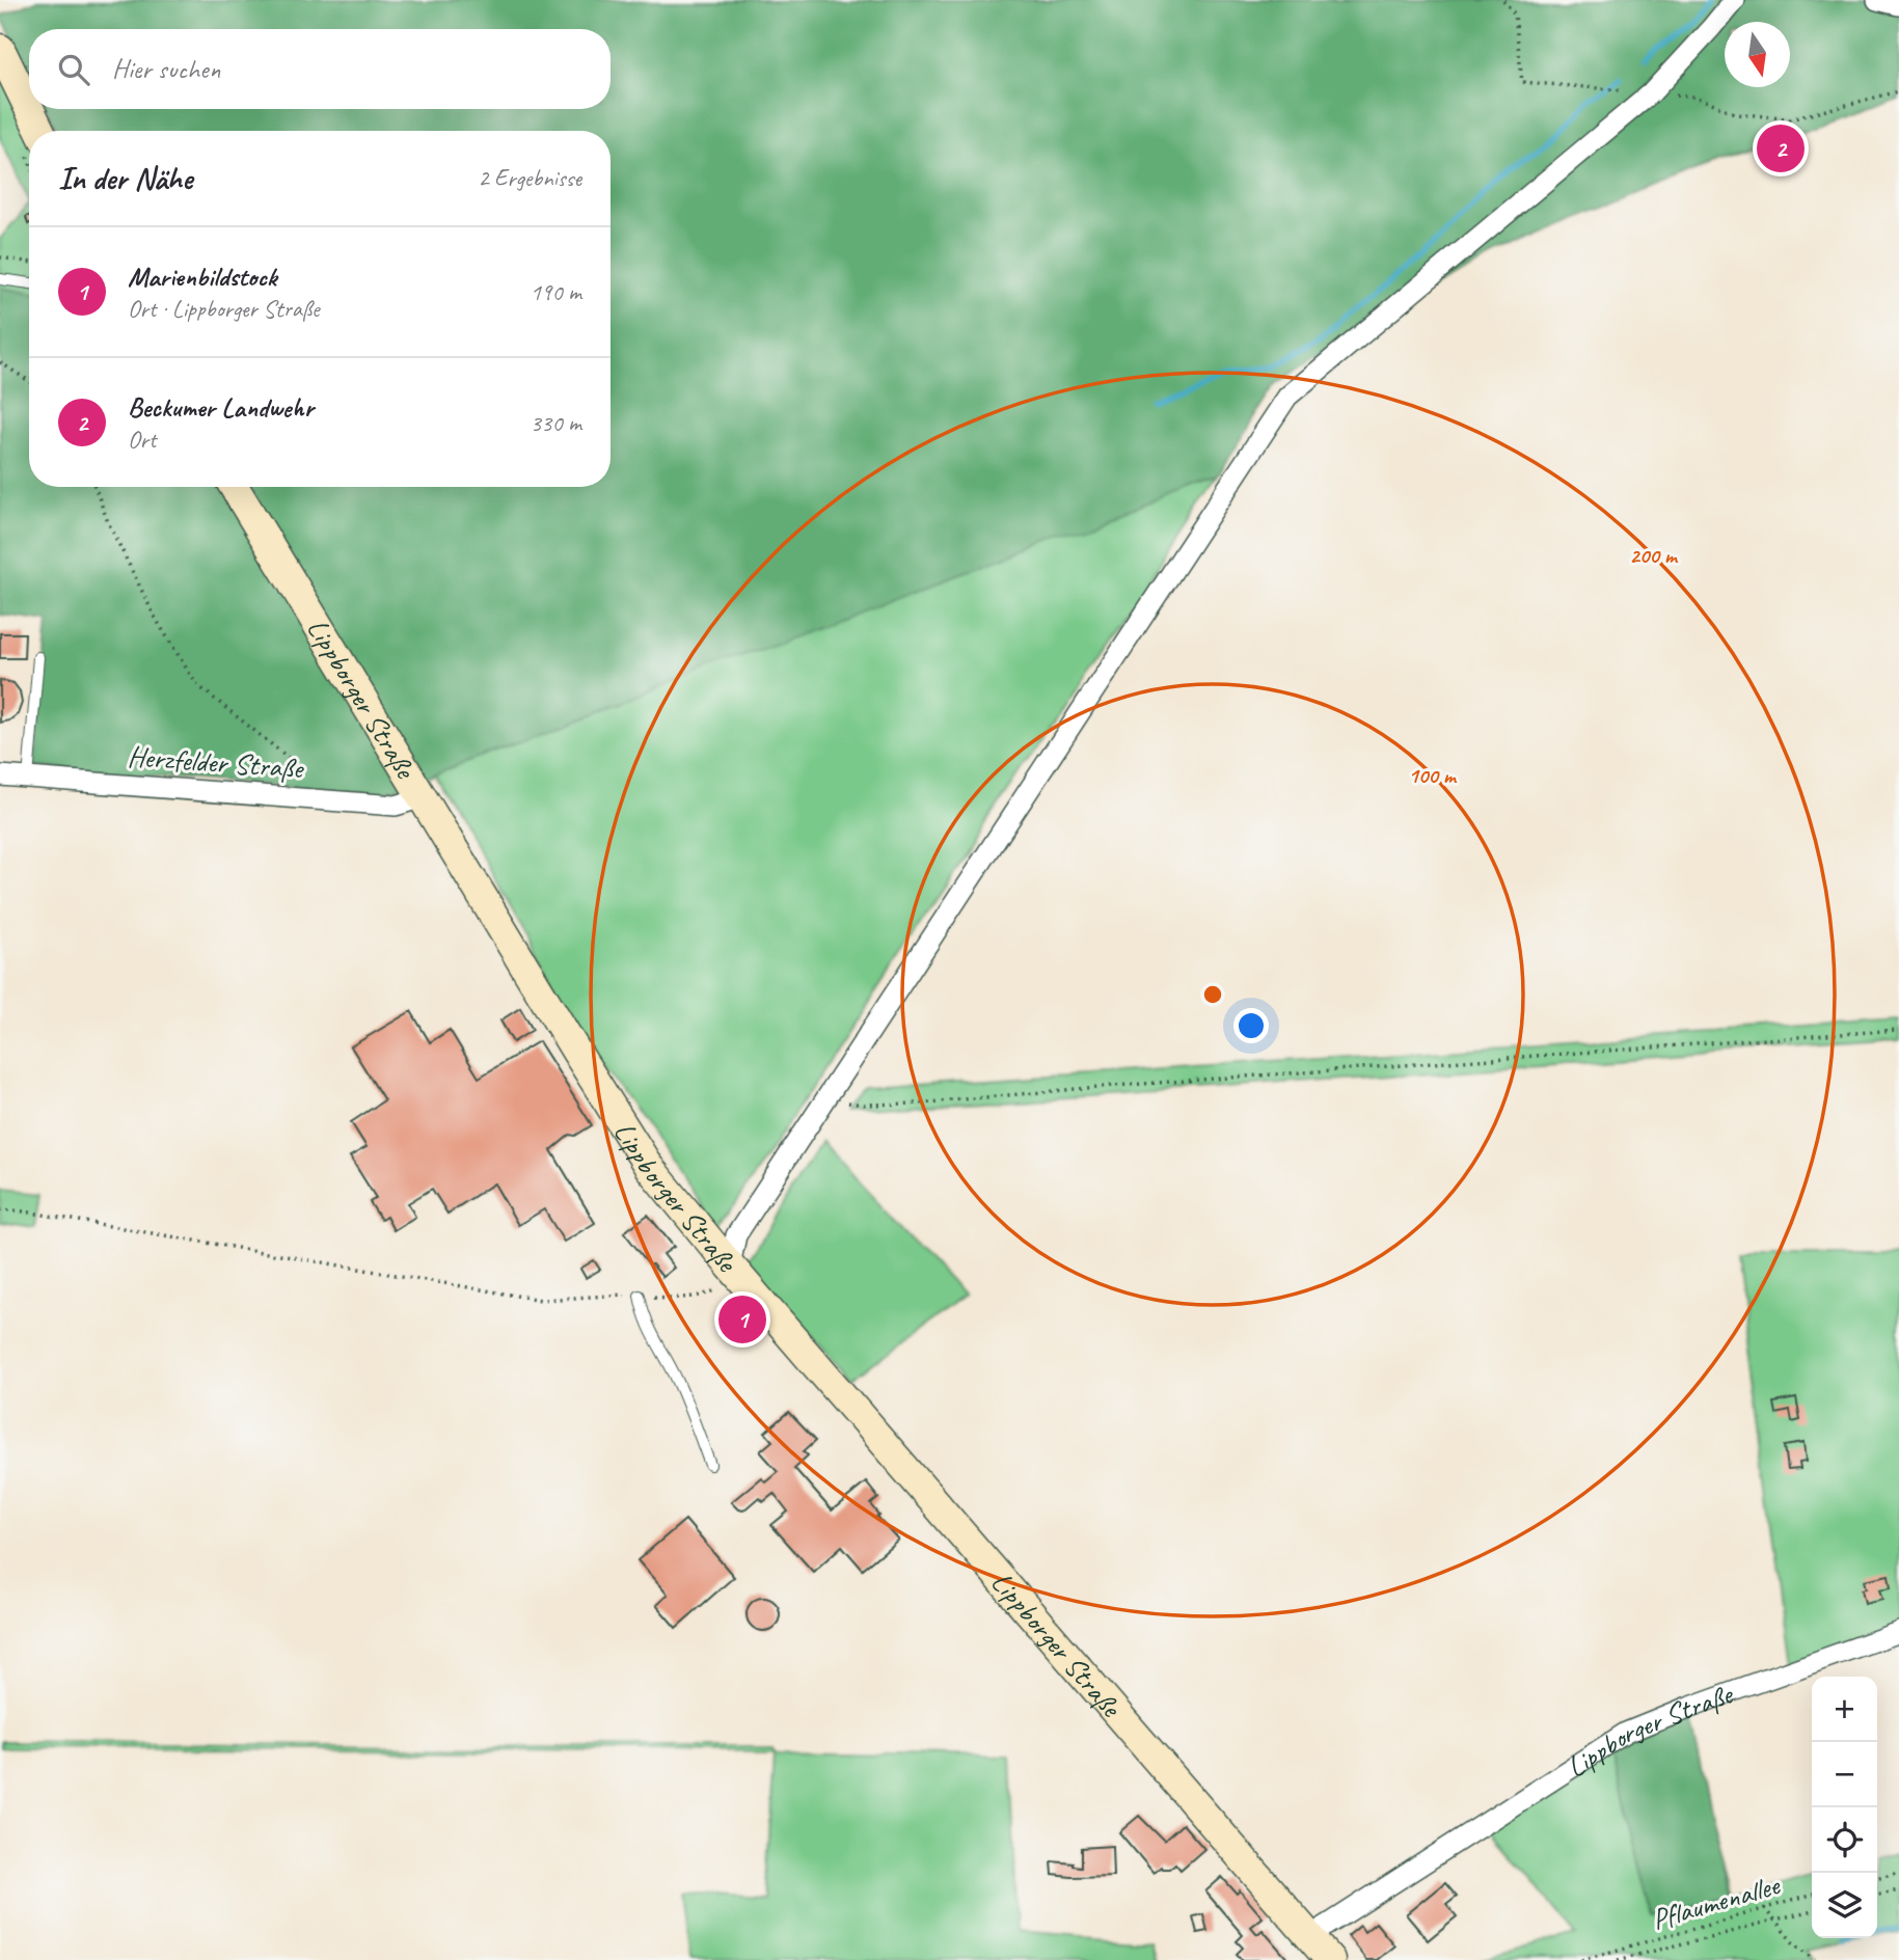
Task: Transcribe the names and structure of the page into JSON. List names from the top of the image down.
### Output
{
  "streets": {
    "street": ["Lippborger Straße", "Herzfelder Straße"],
    "path": ["Pflaumenallee"]
  },
  "crossings": [
    ["Lippborger Straße", "Herzfelder Straße"]
  ],
  "north": "bottom",
  "page": {
    "search": "Hier suchen",
    "pins": ["2", "1"],
    "heading": ["In der Nähe", "2 Ergebnisse"],
    "list": [
      {
        "mark": "1",
        "name": "Marienbildstock",
        "note": "Ort · Lippborger Straße",
        "value": "190 m"
      },
      {
        "mark": "2",
        "name": "Beckumer Landwehr",
        "note": "Ort",
        "value": "330 m"
      }
    ],
    "map_buttons": ["+", "−"]
  },
  "rings": ["200 m", "100 m"]
}
